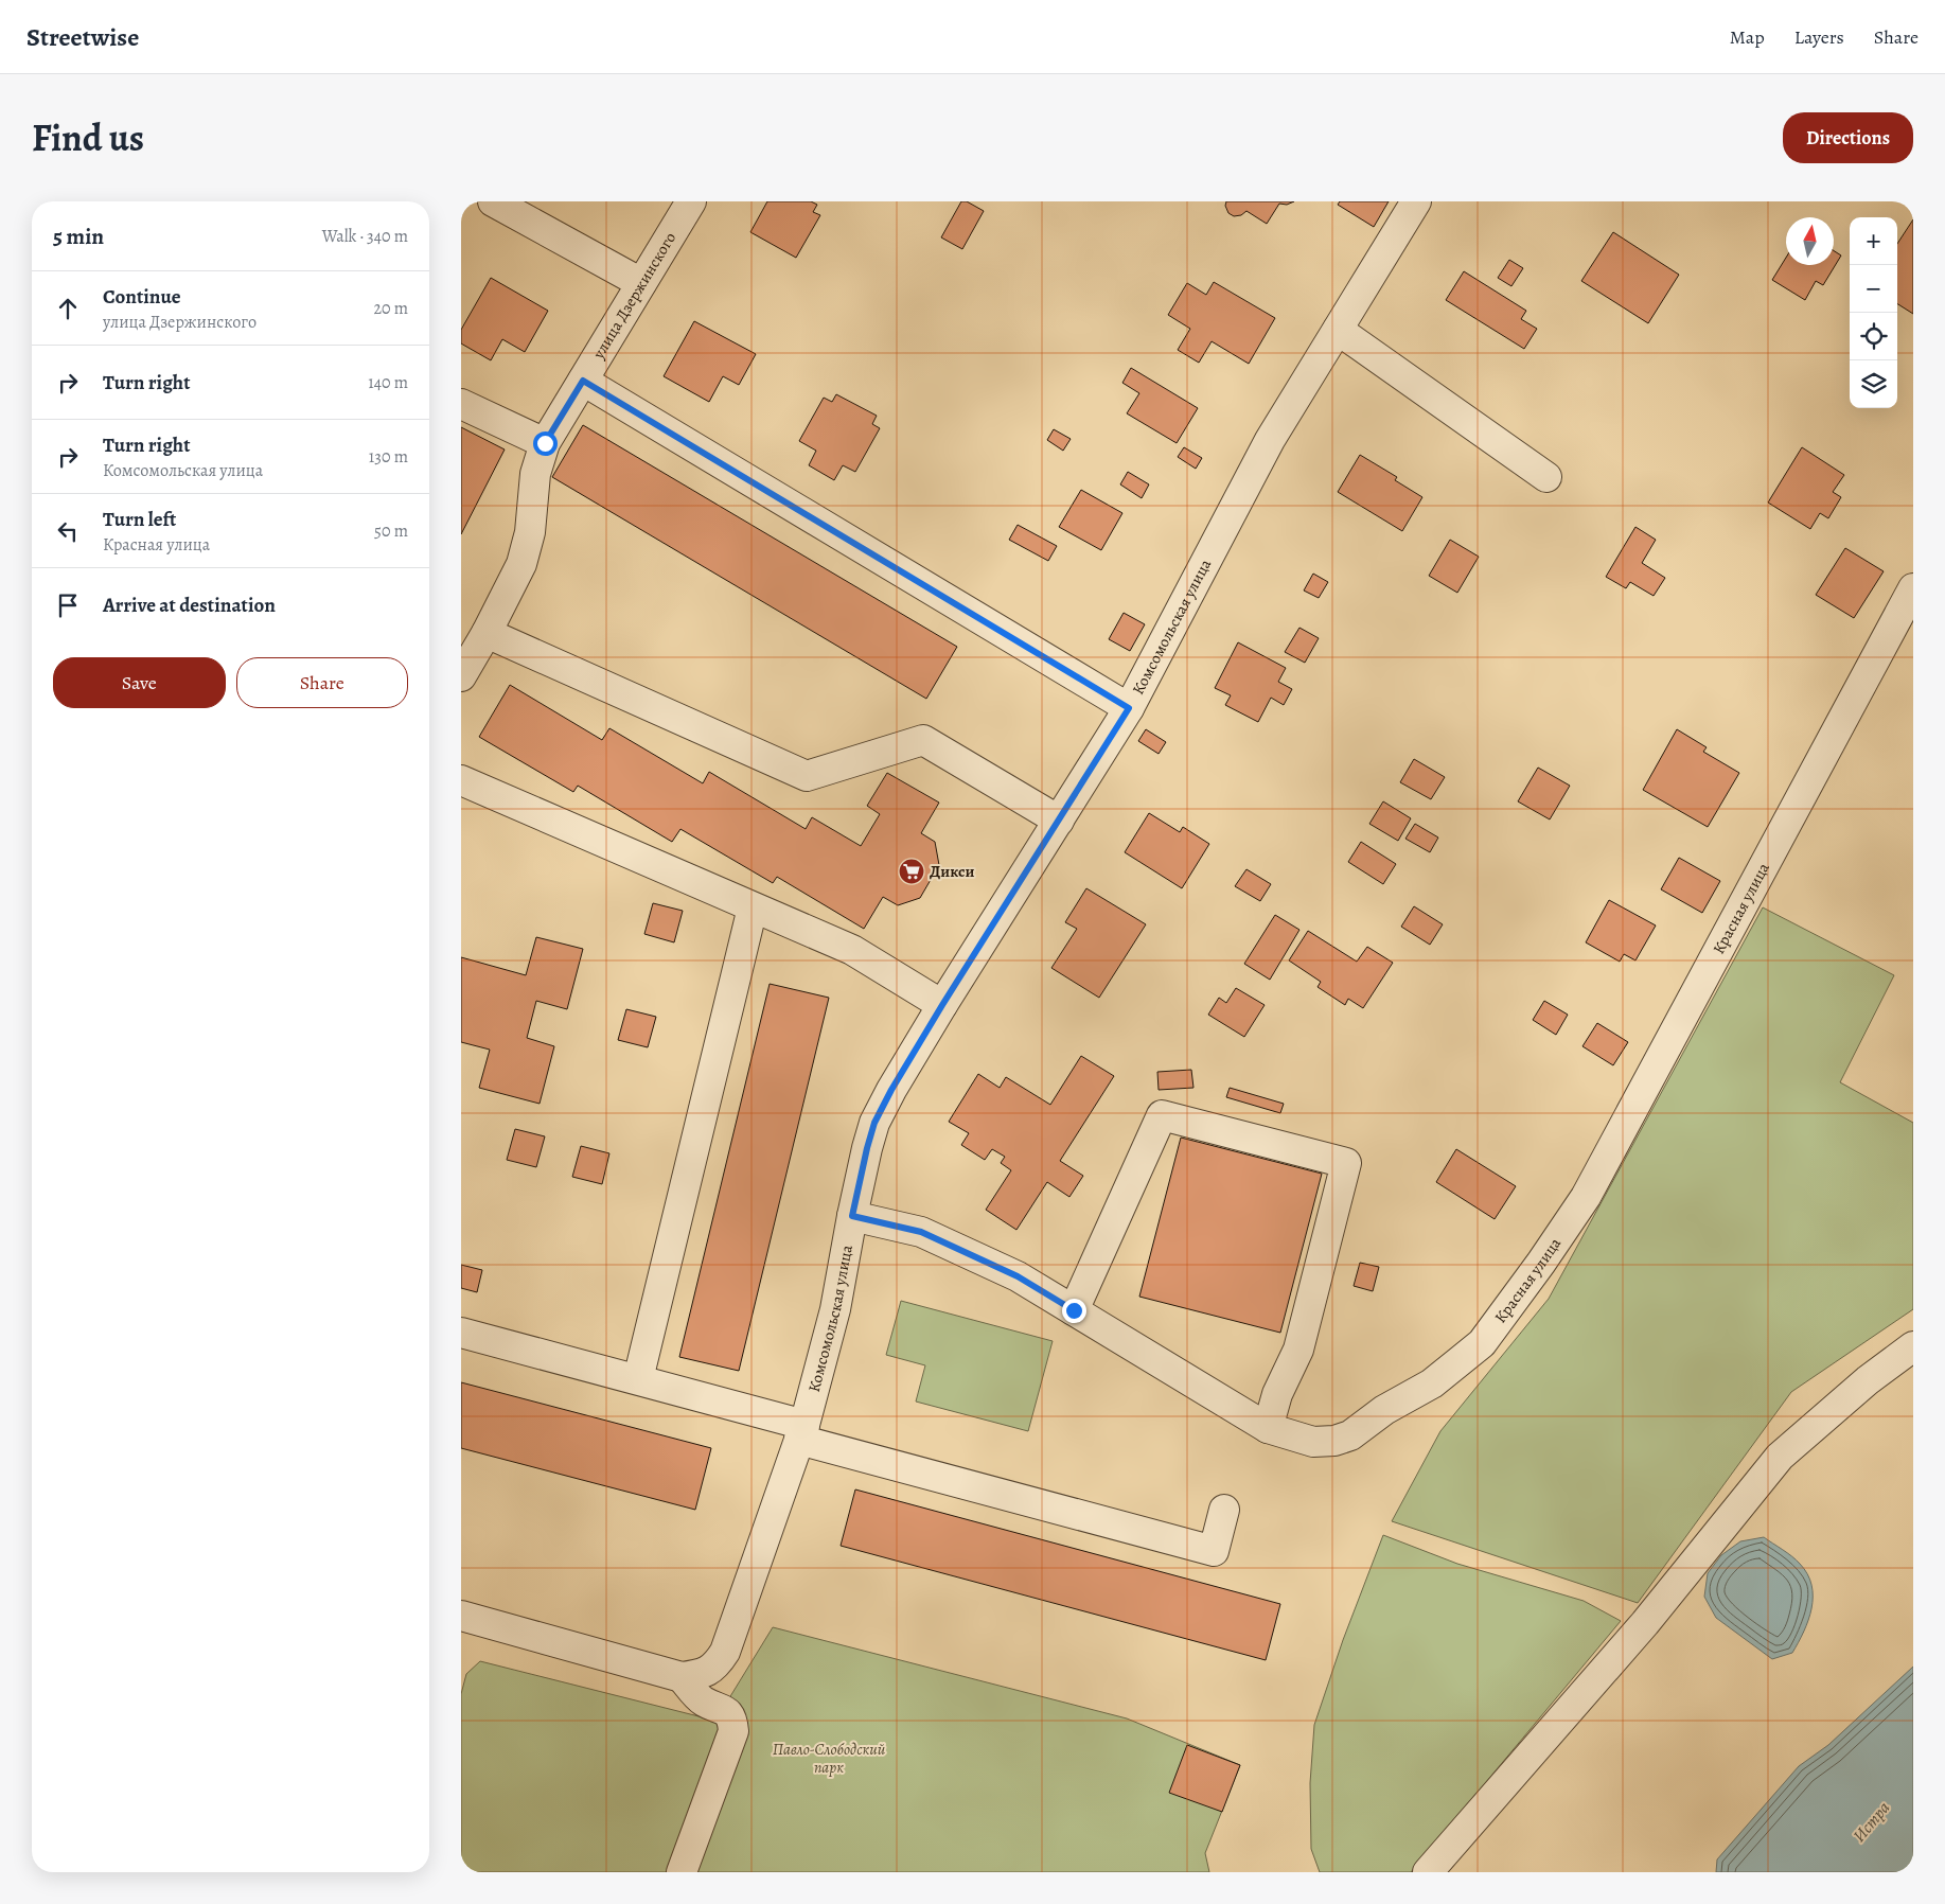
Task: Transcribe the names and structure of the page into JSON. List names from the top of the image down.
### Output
{
  "streets": {
    "street": ["улица Дзержинского", "Комсомольская улица", "Красная улица"]
  },
  "crossings": [
    ["Комсомольская улица", "Красная улица"]
  ],
  "water": ["Истра"],
  "parks": ["Павло-Слободский парк"],
  "places": {
    "supermarket": ["Дикси"]
  },
  "north": "top",
  "page": {
    "header": "Streetwise",
    "nav": ["Map", "Layers", "Share"],
    "title": "Find us",
    "buttons": [
      "Directions",
      ["Save", "Share"]
    ],
    "heading": ["5 min", "Walk · 340 m"],
    "map_buttons": ["+", "−"],
    "list": [
      ["Continue", "улица Дзержинского", "20 m"],
      ["Turn right", "140 m"],
      ["Turn right", "Комсомольская улица", "130 m"],
      ["Turn left", "Красная улица", "50 m"],
      "Arrive at destination"
    ]
  }
}
